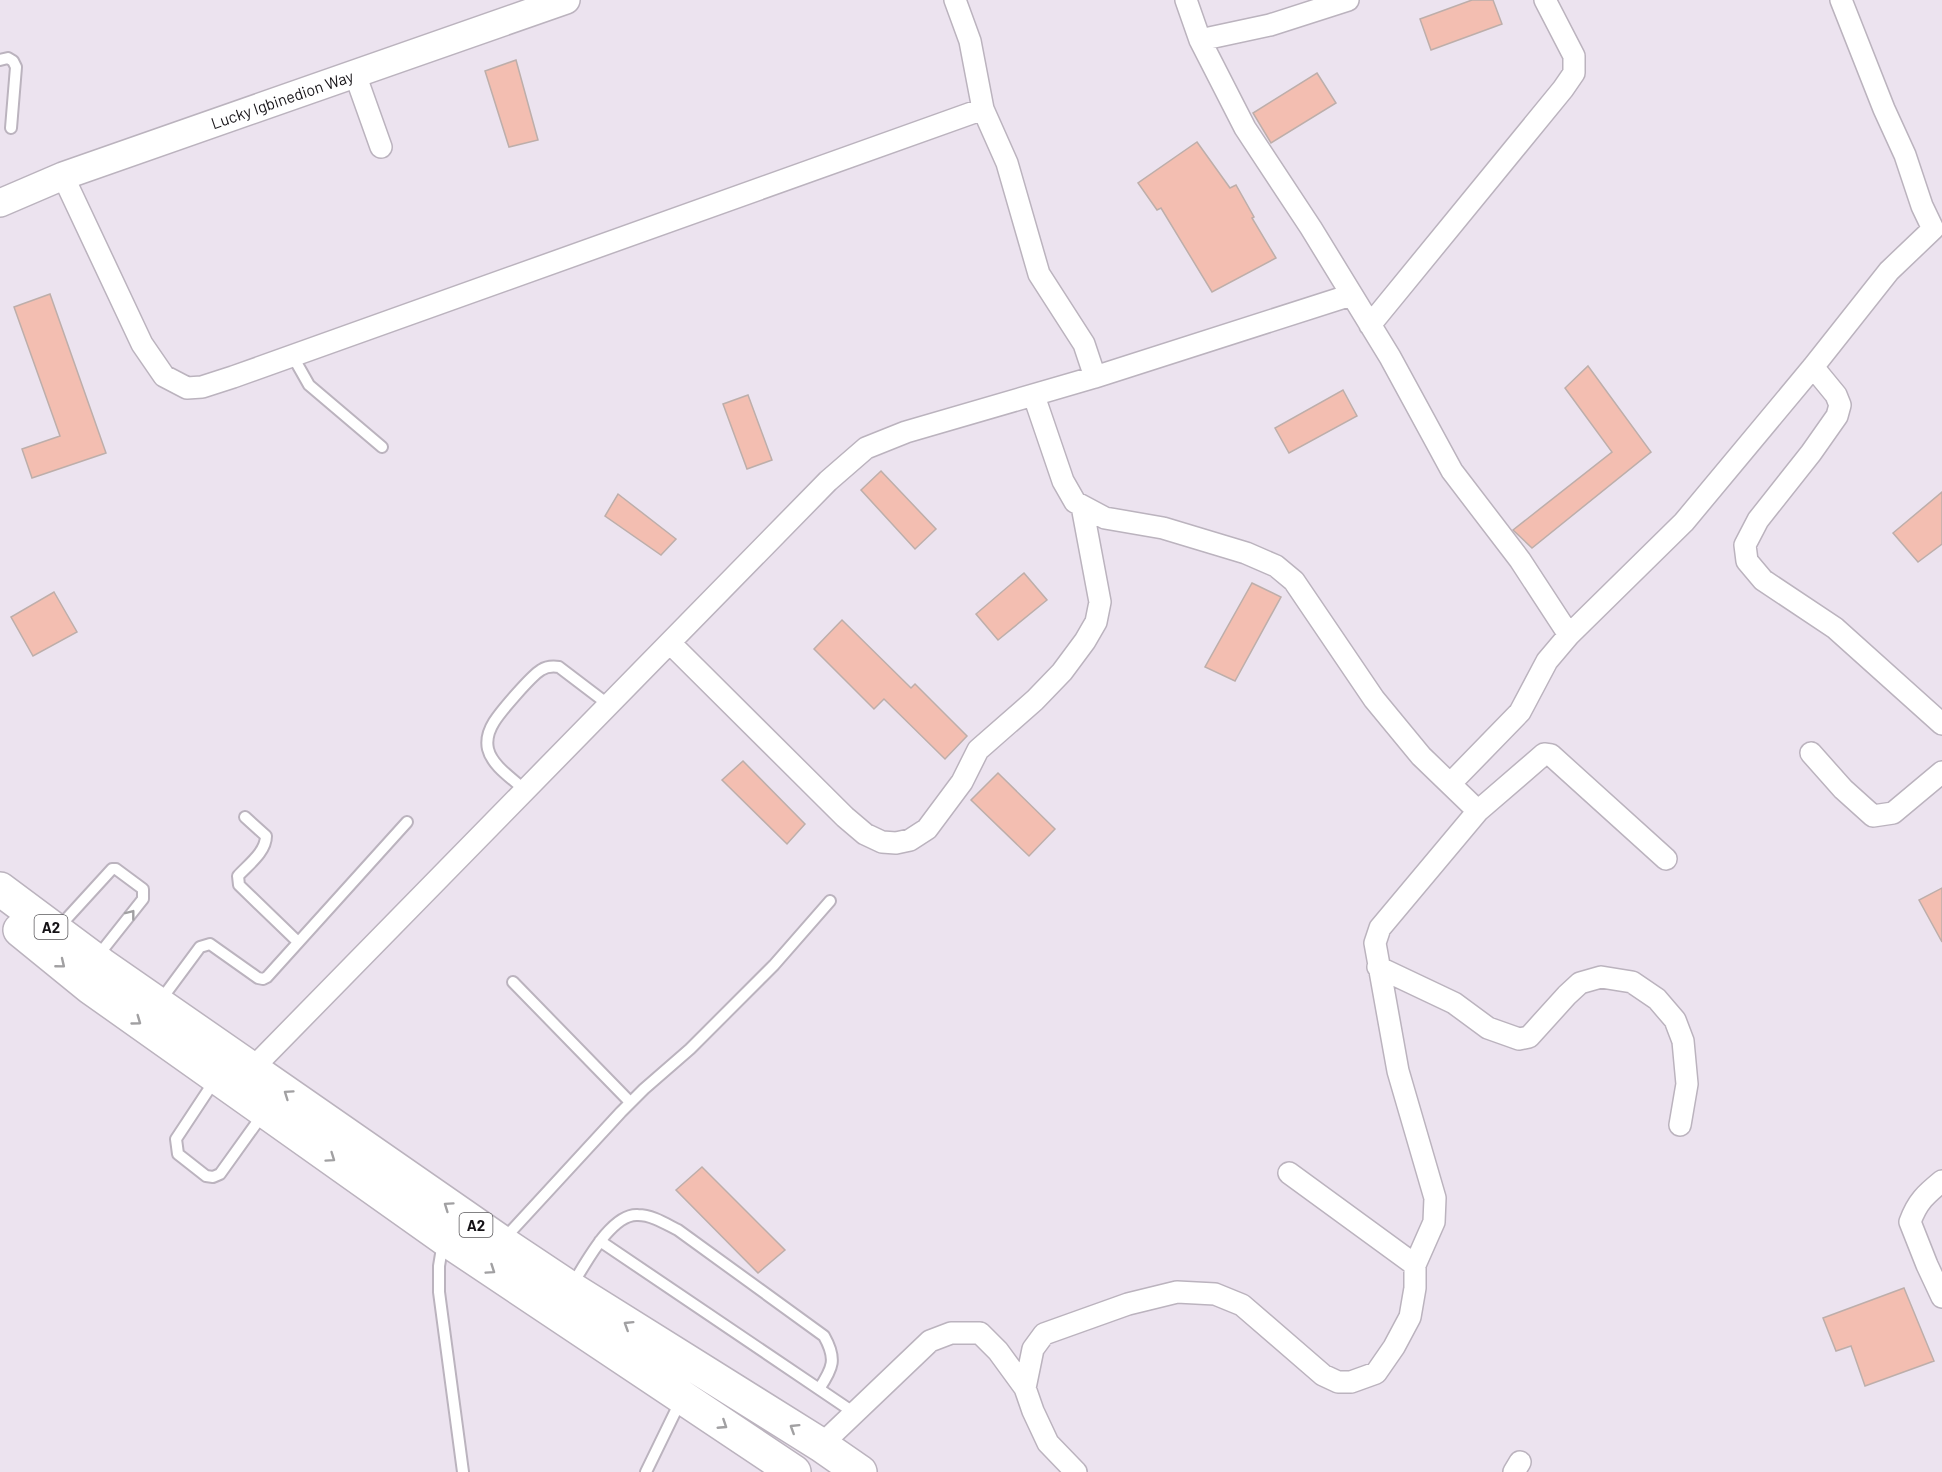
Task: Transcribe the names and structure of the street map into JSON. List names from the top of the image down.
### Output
{
  "streets": {
    "highway": ["A2"],
    "street": ["Lucky Igbinedion Way"]
  }
}
